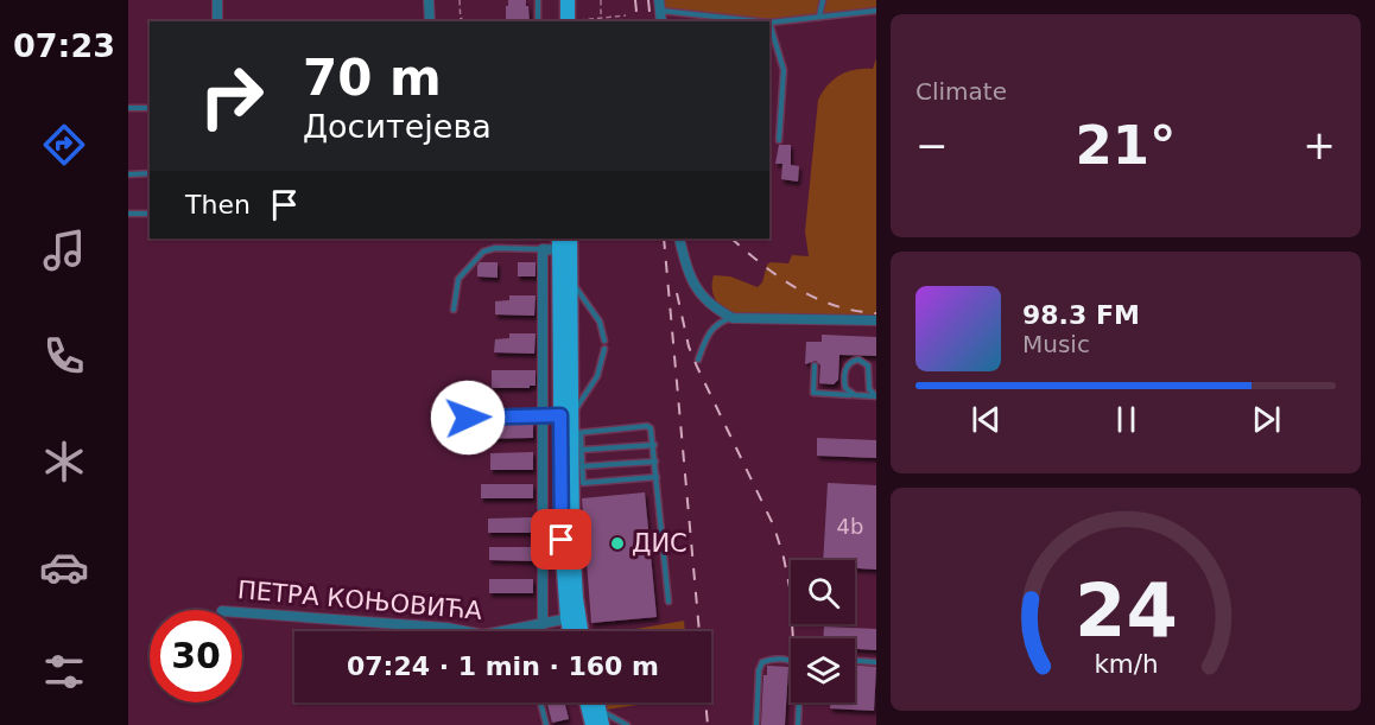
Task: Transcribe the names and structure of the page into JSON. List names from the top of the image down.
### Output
{
  "streets": {
    "street": ["ПЕТРА КОЊОВИЋА"]
  },
  "places": ["ДИС"],
  "house_numbers": ["4b"],
  "page": {
    "tabs": "07:23",
    "tile": "Climate",
    "turn": ["70 m", "Доситејева"],
    "heat": ["−", "21°", "+"],
    "then": "Then",
    "song": ["98.3 FM", "Music"],
    "limit": "30",
    "trip": "07:24 · 1 min · 160 m",
    "gauge": ["24", "km/h"]
  }
}
